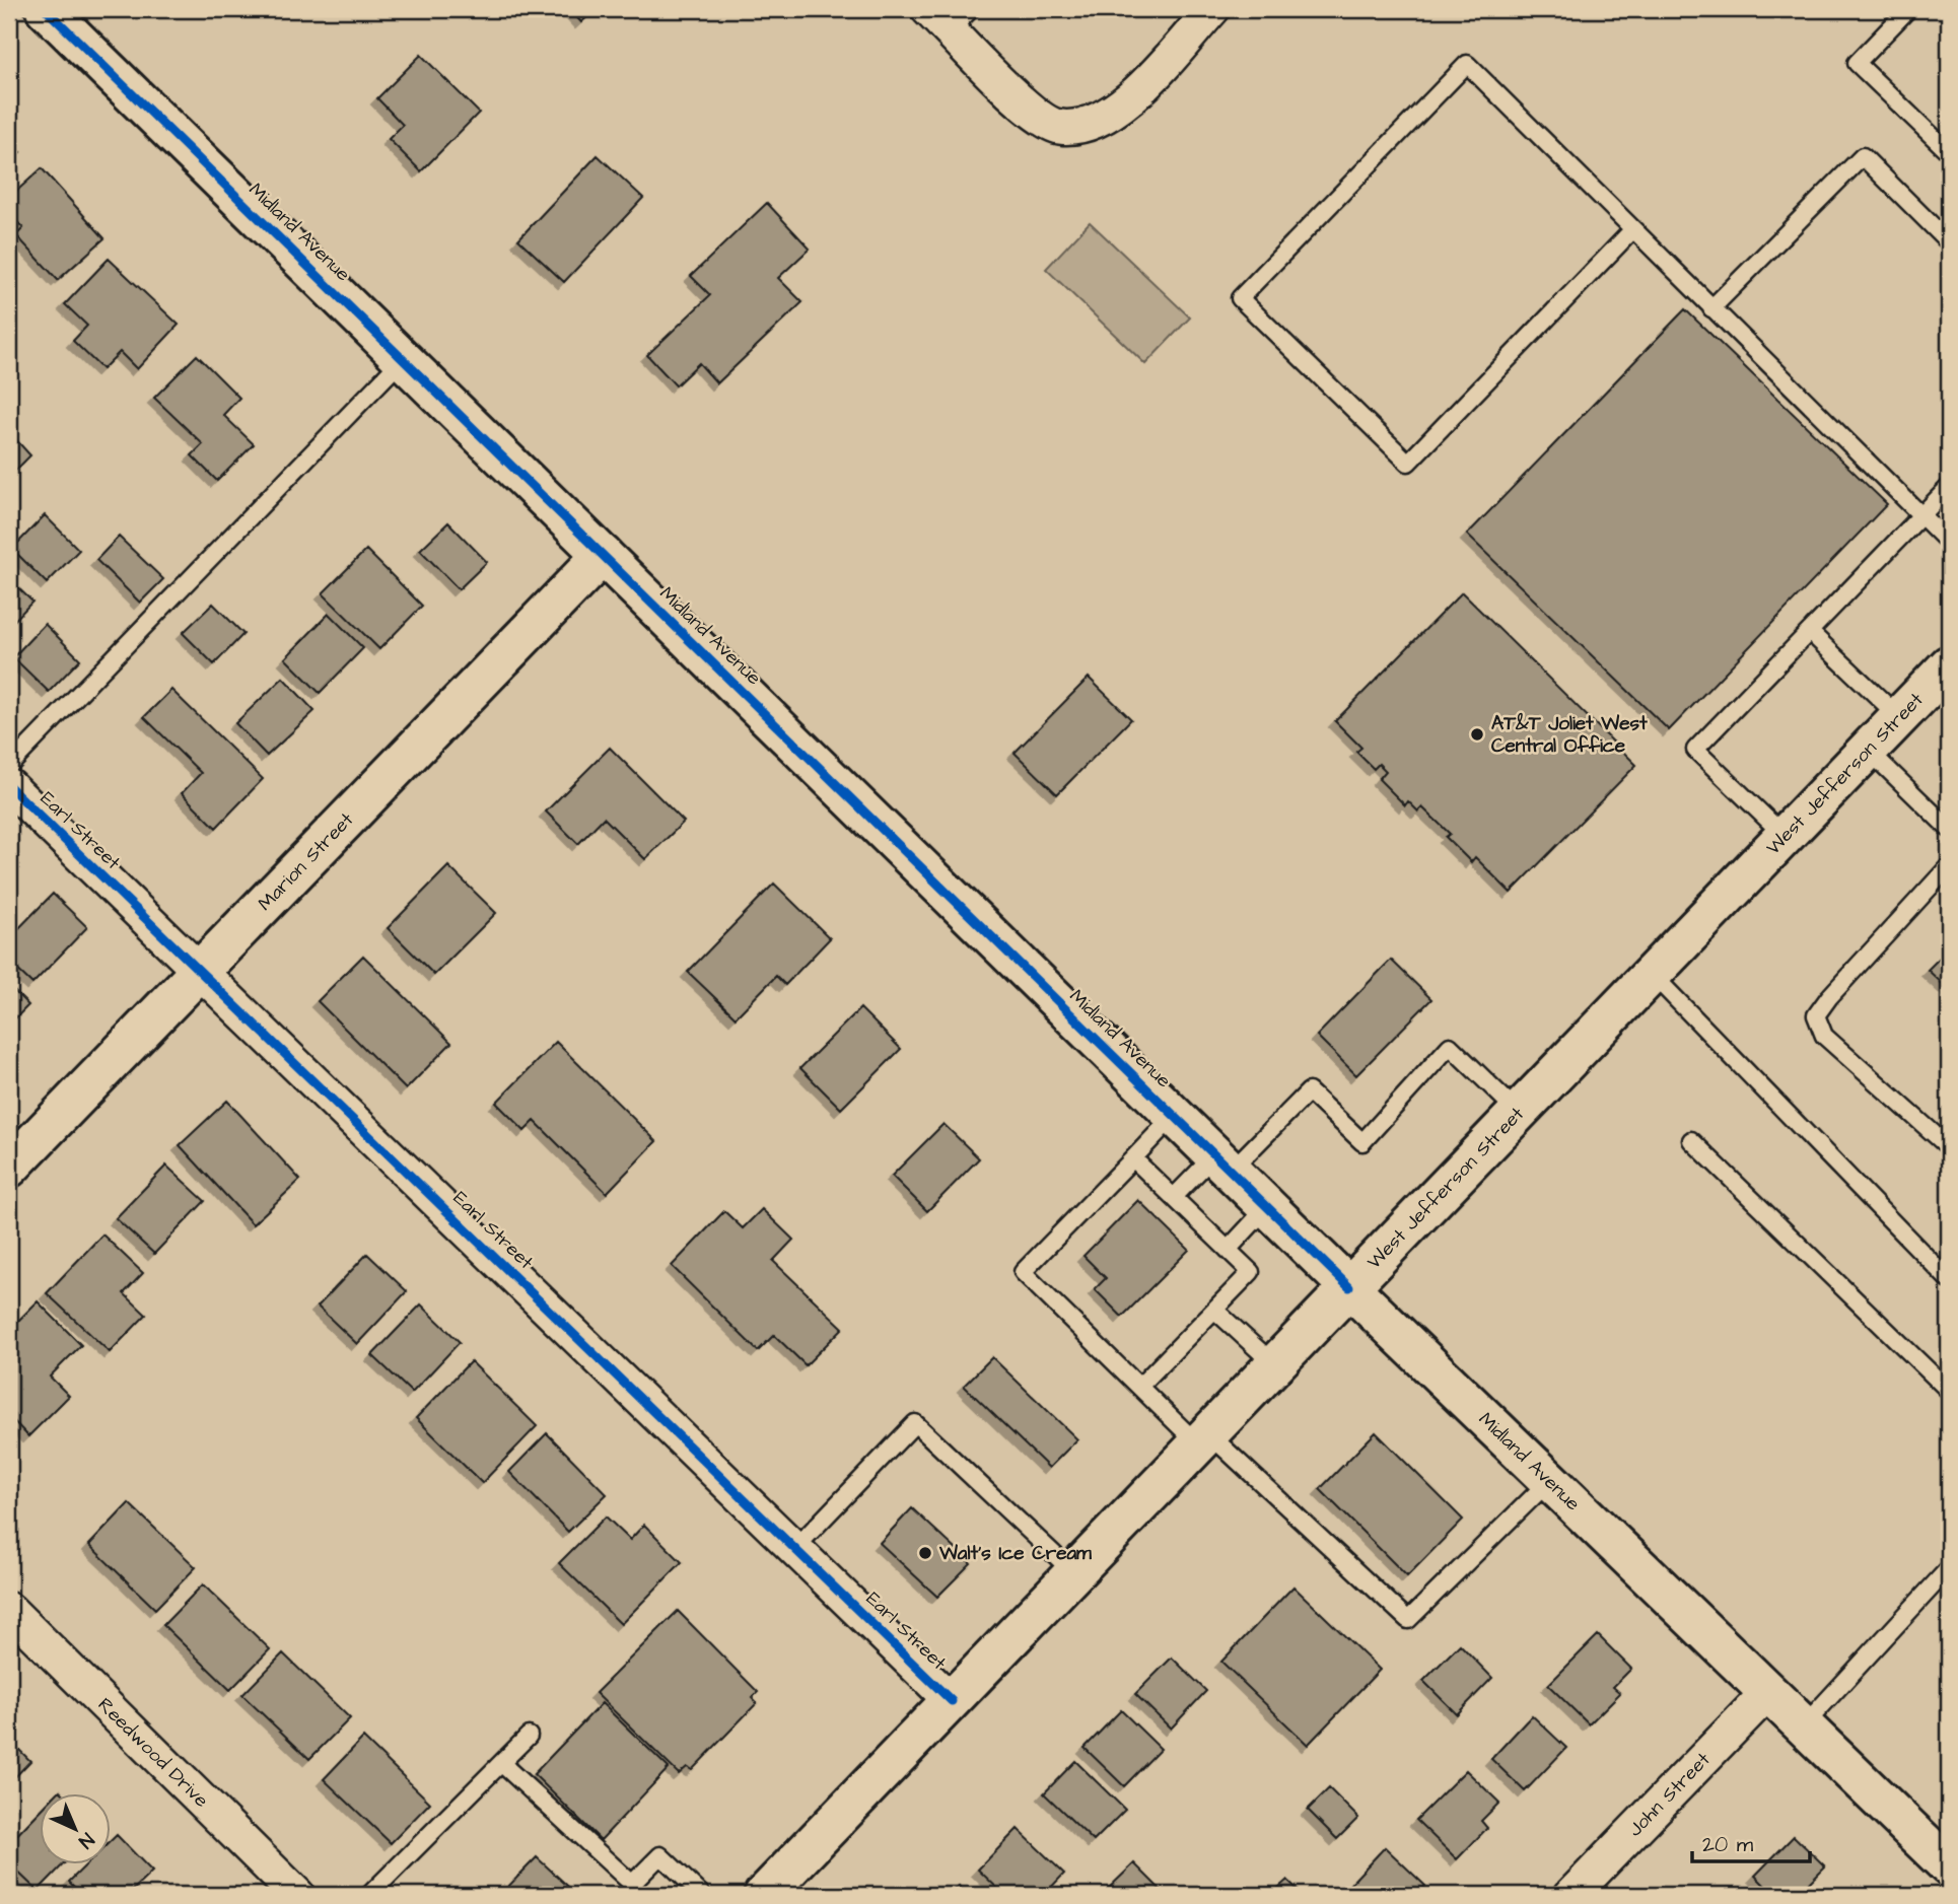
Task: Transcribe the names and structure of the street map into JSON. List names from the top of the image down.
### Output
{
  "streets": {
    "street": [
      "Midland Avenue",
      "West Jefferson Street",
      "Earl Street",
      "Marion Street",
      "Reedwood Drive",
      "John Street"
    ]
  },
  "crossings": [
    ["Midland Avenue", "West Jefferson Street"],
    ["Midland Avenue", "Marion Street"],
    ["Midland Avenue", "John Street"],
    ["West Jefferson Street", "Earl Street"],
    ["Earl Street", "Marion Street"]
  ],
  "places": ["AT&T Joliet West Central Office", "Walt's Ice Cream"],
  "scale_bar": "20 m",
  "north": "bottom right"
}
